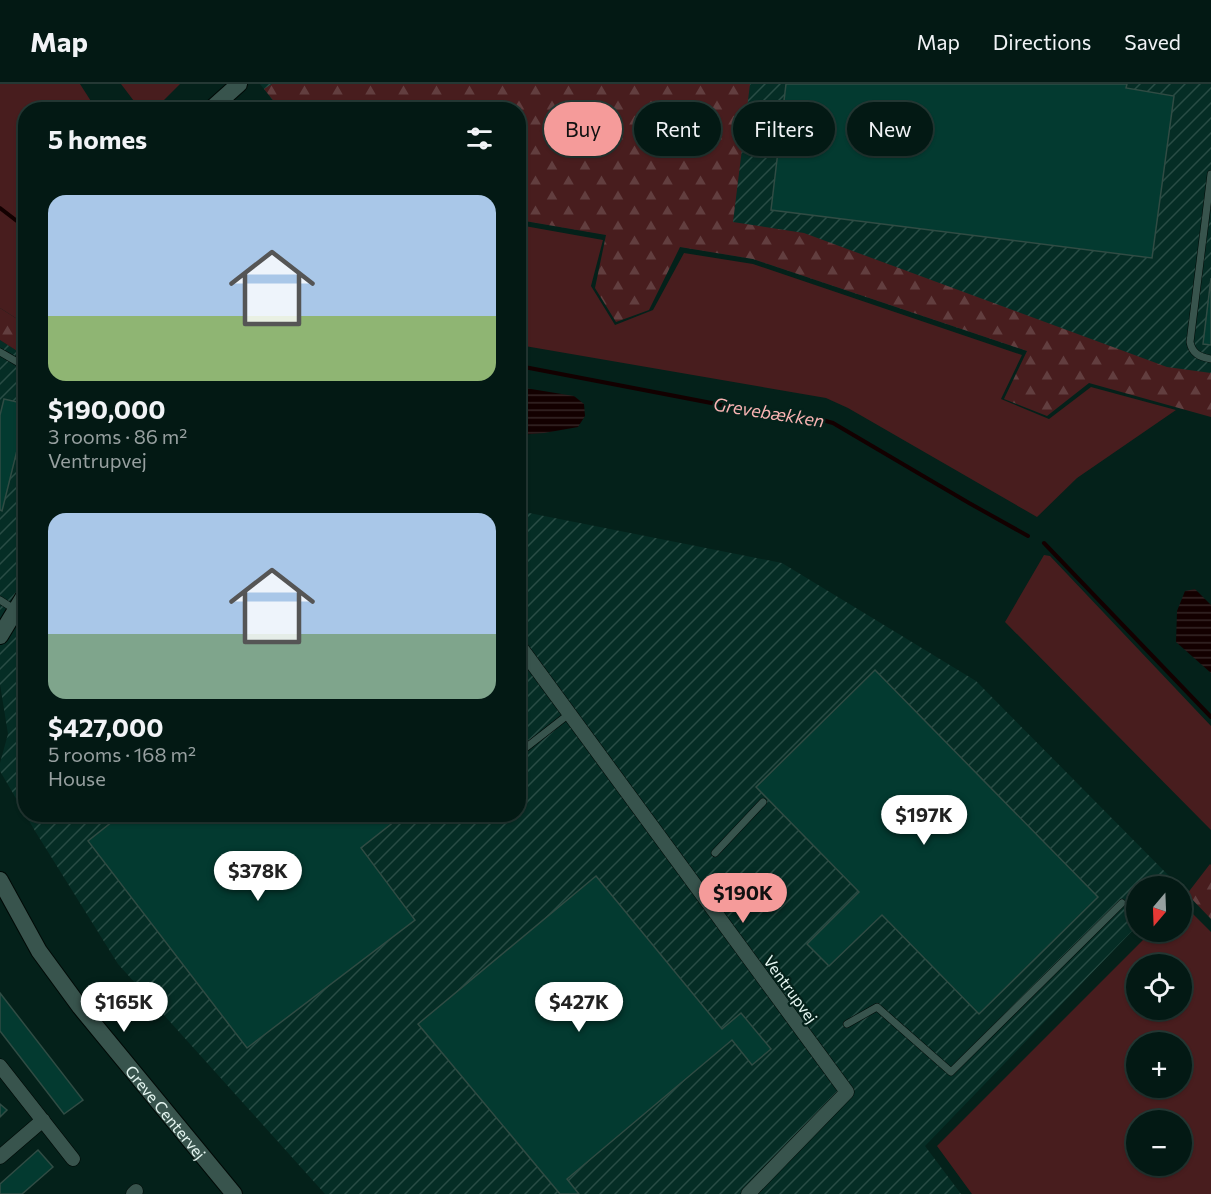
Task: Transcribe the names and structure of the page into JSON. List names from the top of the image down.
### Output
{
  "streets": {
    "street": ["Ventrupvej", "Greve Centervej"]
  },
  "water": ["Grevebækken"],
  "north": "bottom",
  "page": {
    "header": "Map",
    "nav": ["Map", "Directions", "Saved"],
    "chip": [
      "Buy",
      "Rent",
      "Filters",
      "New"
    ],
    "heading": "5 homes",
    "list": [
      {
        "name": "$190,000",
        "note": "3 rooms · 86 m² · Ventrupvej"
      },
      {
        "name": "$427,000",
        "note": "5 rooms · 168 m² · House"
      }
    ],
    "price": [
      "$197K",
      "$378K",
      "$190K",
      "$165K",
      "$427K"
    ],
    "map_buttons": ["+", "−"]
  }
}
